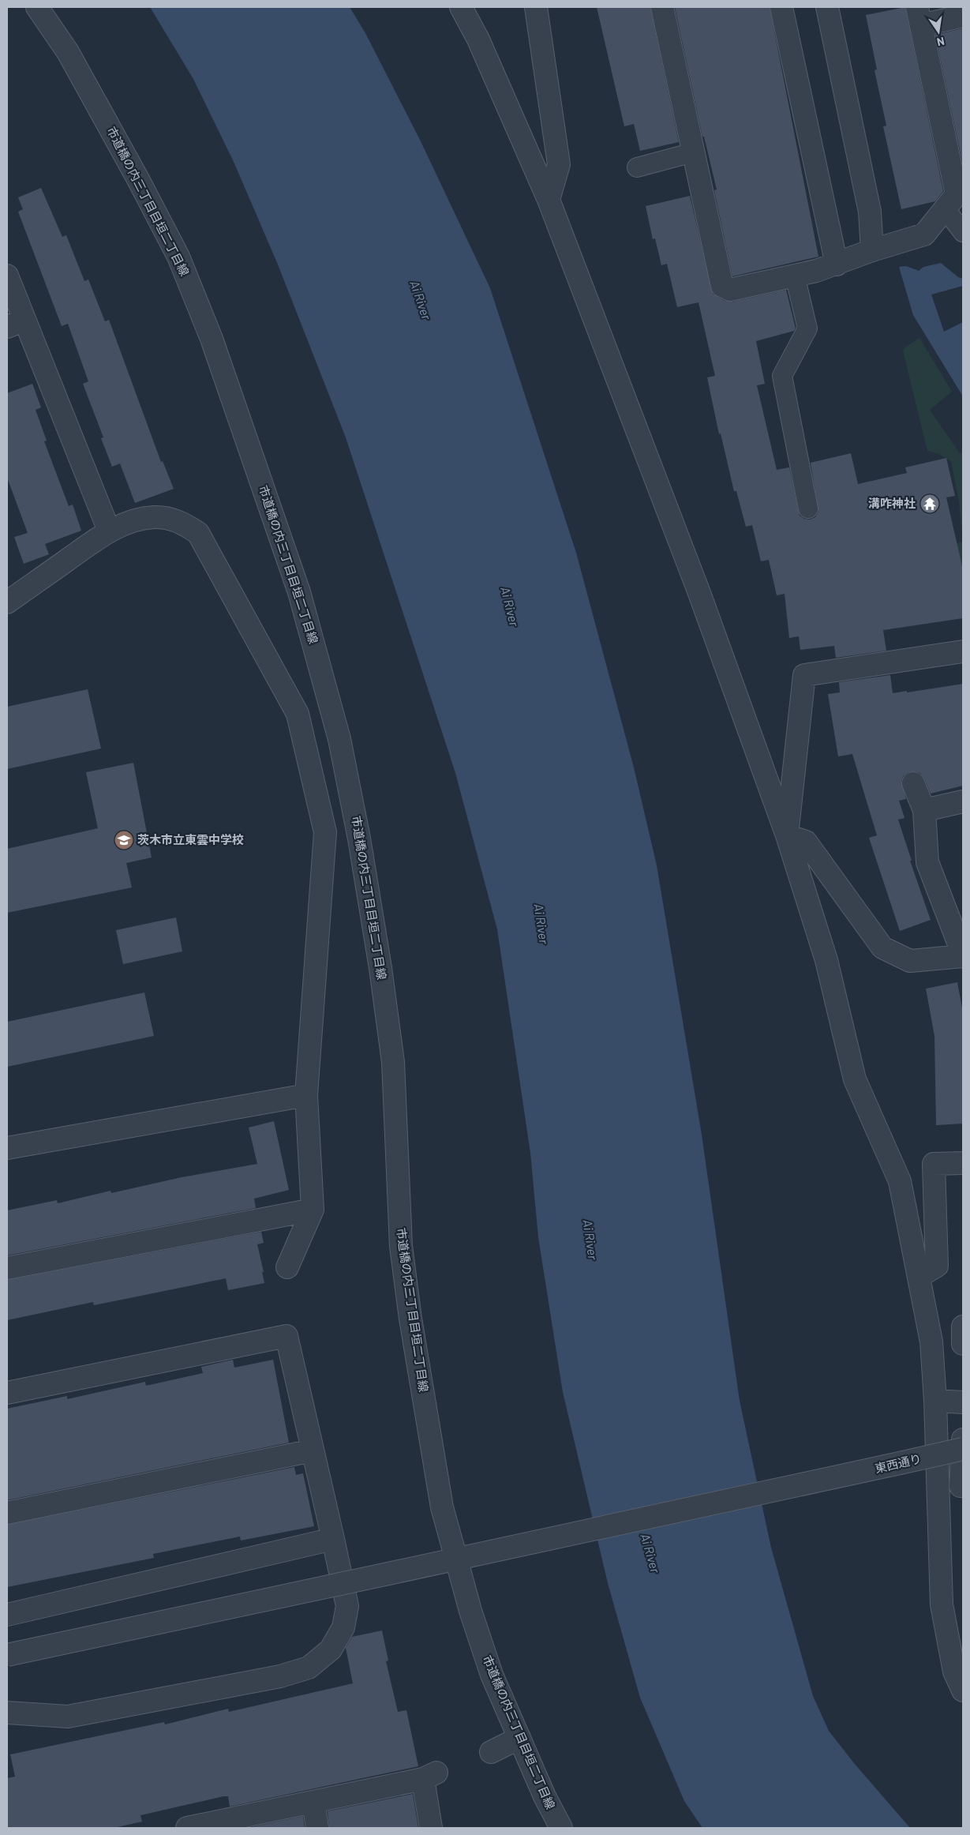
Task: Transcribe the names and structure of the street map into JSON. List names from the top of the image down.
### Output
{
  "streets": {
    "street": ["市道橋の内三丁目目垣二丁目線", "東西通り"]
  },
  "crossings": [
    ["市道橋の内三丁目目垣二丁目線", "東西通り"]
  ],
  "water": ["Ai River"],
  "places": {
    "temple": ["溝咋神社"],
    "school or university": ["茨木市立東雲中学校"]
  },
  "north": "bottom"
}
